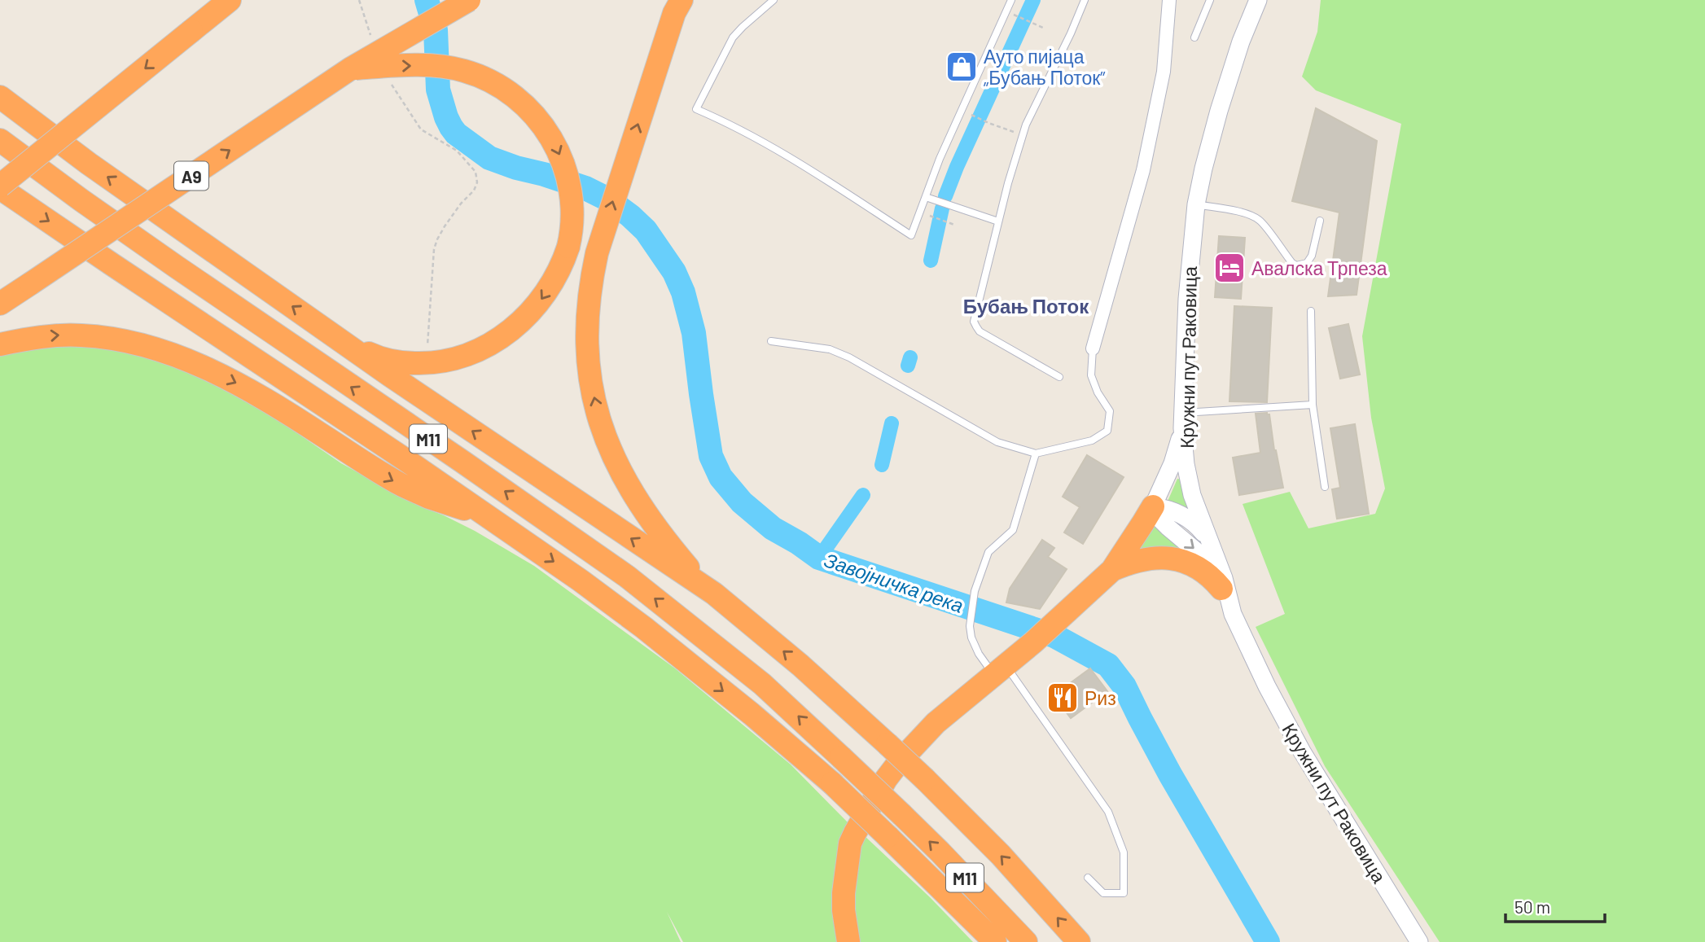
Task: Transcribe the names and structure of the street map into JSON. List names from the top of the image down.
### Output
{
  "streets": {
    "highway": ["A9", "M11"],
    "main road": ["Кружни пут Раковица"]
  },
  "districts": ["Бубањ Поток"],
  "water": ["Завојничка река"],
  "places": {
    "shop": ["Ауто пијаца „Бубањ Поток”"],
    "hotel": ["Авалска Трпеза"],
    "restaurant": ["Риз"]
  },
  "scale_bar": "50 m"
}
